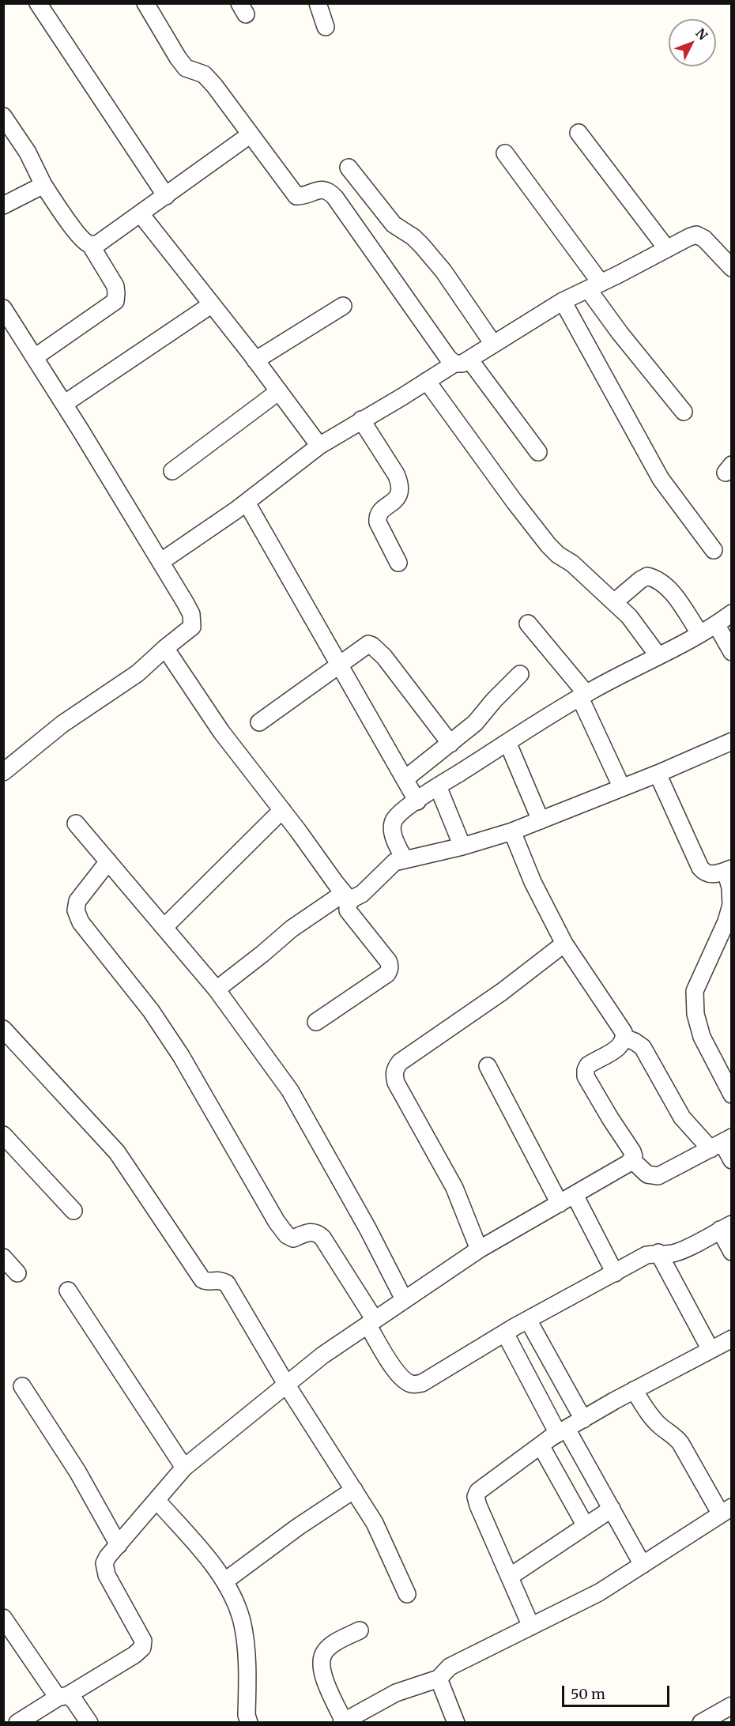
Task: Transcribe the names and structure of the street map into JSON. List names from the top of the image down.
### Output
{
  "scale_bar": "50 m",
  "north": "top right"
}
